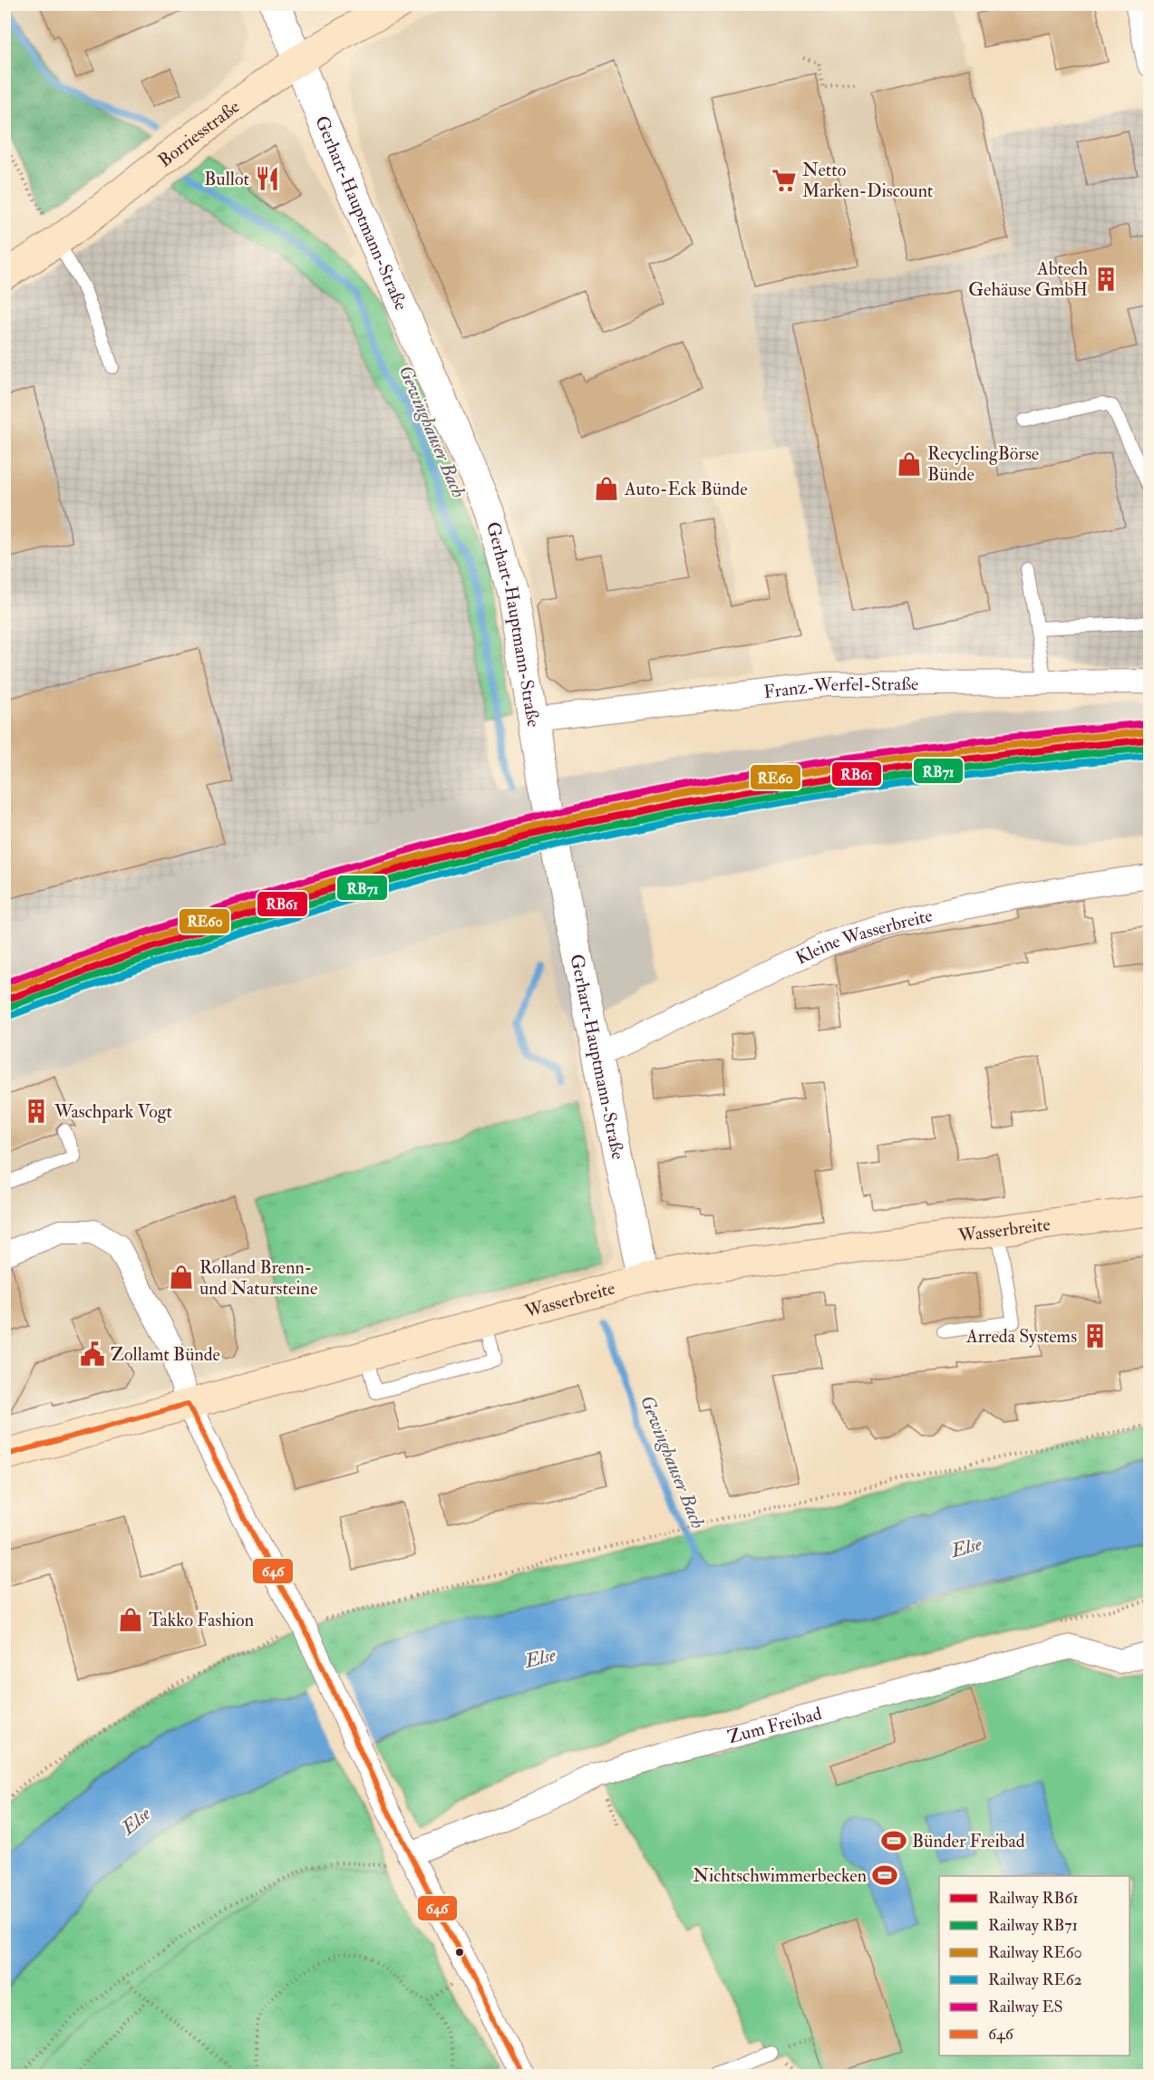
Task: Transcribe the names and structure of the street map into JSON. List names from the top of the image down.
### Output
{
  "streets": {
    "main road": ["Borriesstraße", "Wasserbreite"],
    "street": [
      "Gerhart-Hauptmann-Straße",
      "Franz-Werfel-Straße",
      "Kleine Wasserbreite",
      "Zum Freibad"
    ]
  },
  "crossings": [
    ["Borriesstraße", "Gerhart-Hauptmann-Straße"],
    ["Gerhart-Hauptmann-Straße", "Franz-Werfel-Straße"],
    ["Gerhart-Hauptmann-Straße", "Kleine Wasserbreite"],
    ["Gerhart-Hauptmann-Straße", "Wasserbreite"]
  ],
  "water": ["Gewinghauser Bach", "Else"],
  "places": {
    "restaurant": ["Bullot"],
    "supermarket": ["Netto Marken-Discount"],
    "building": ["Abtech Gehäuse GmbH", "Waschpark Vogt", "Arreda Systems"],
    "shop": [
      "RecyclingBörse Bünde",
      "Auto-Eck Bünde",
      "Rolland Brenn- und Natursteine",
      "Takko Fashion"
    ],
    "public building": ["Zollamt Bünde"],
    "sports": ["Bünder Freibad", "Nichtschwimmerbecken"]
  },
  "lines": [
    "rail line ES",
    "rail line RE60",
    "rail line RB61",
    "rail line RB71",
    "rail line RE62",
    "transit line 646"
  ],
  "legend": [
    "Railway RB61",
    "Railway RB71",
    "Railway RE60",
    "Railway RE62",
    "Railway ES",
    "646"
  ]
}
